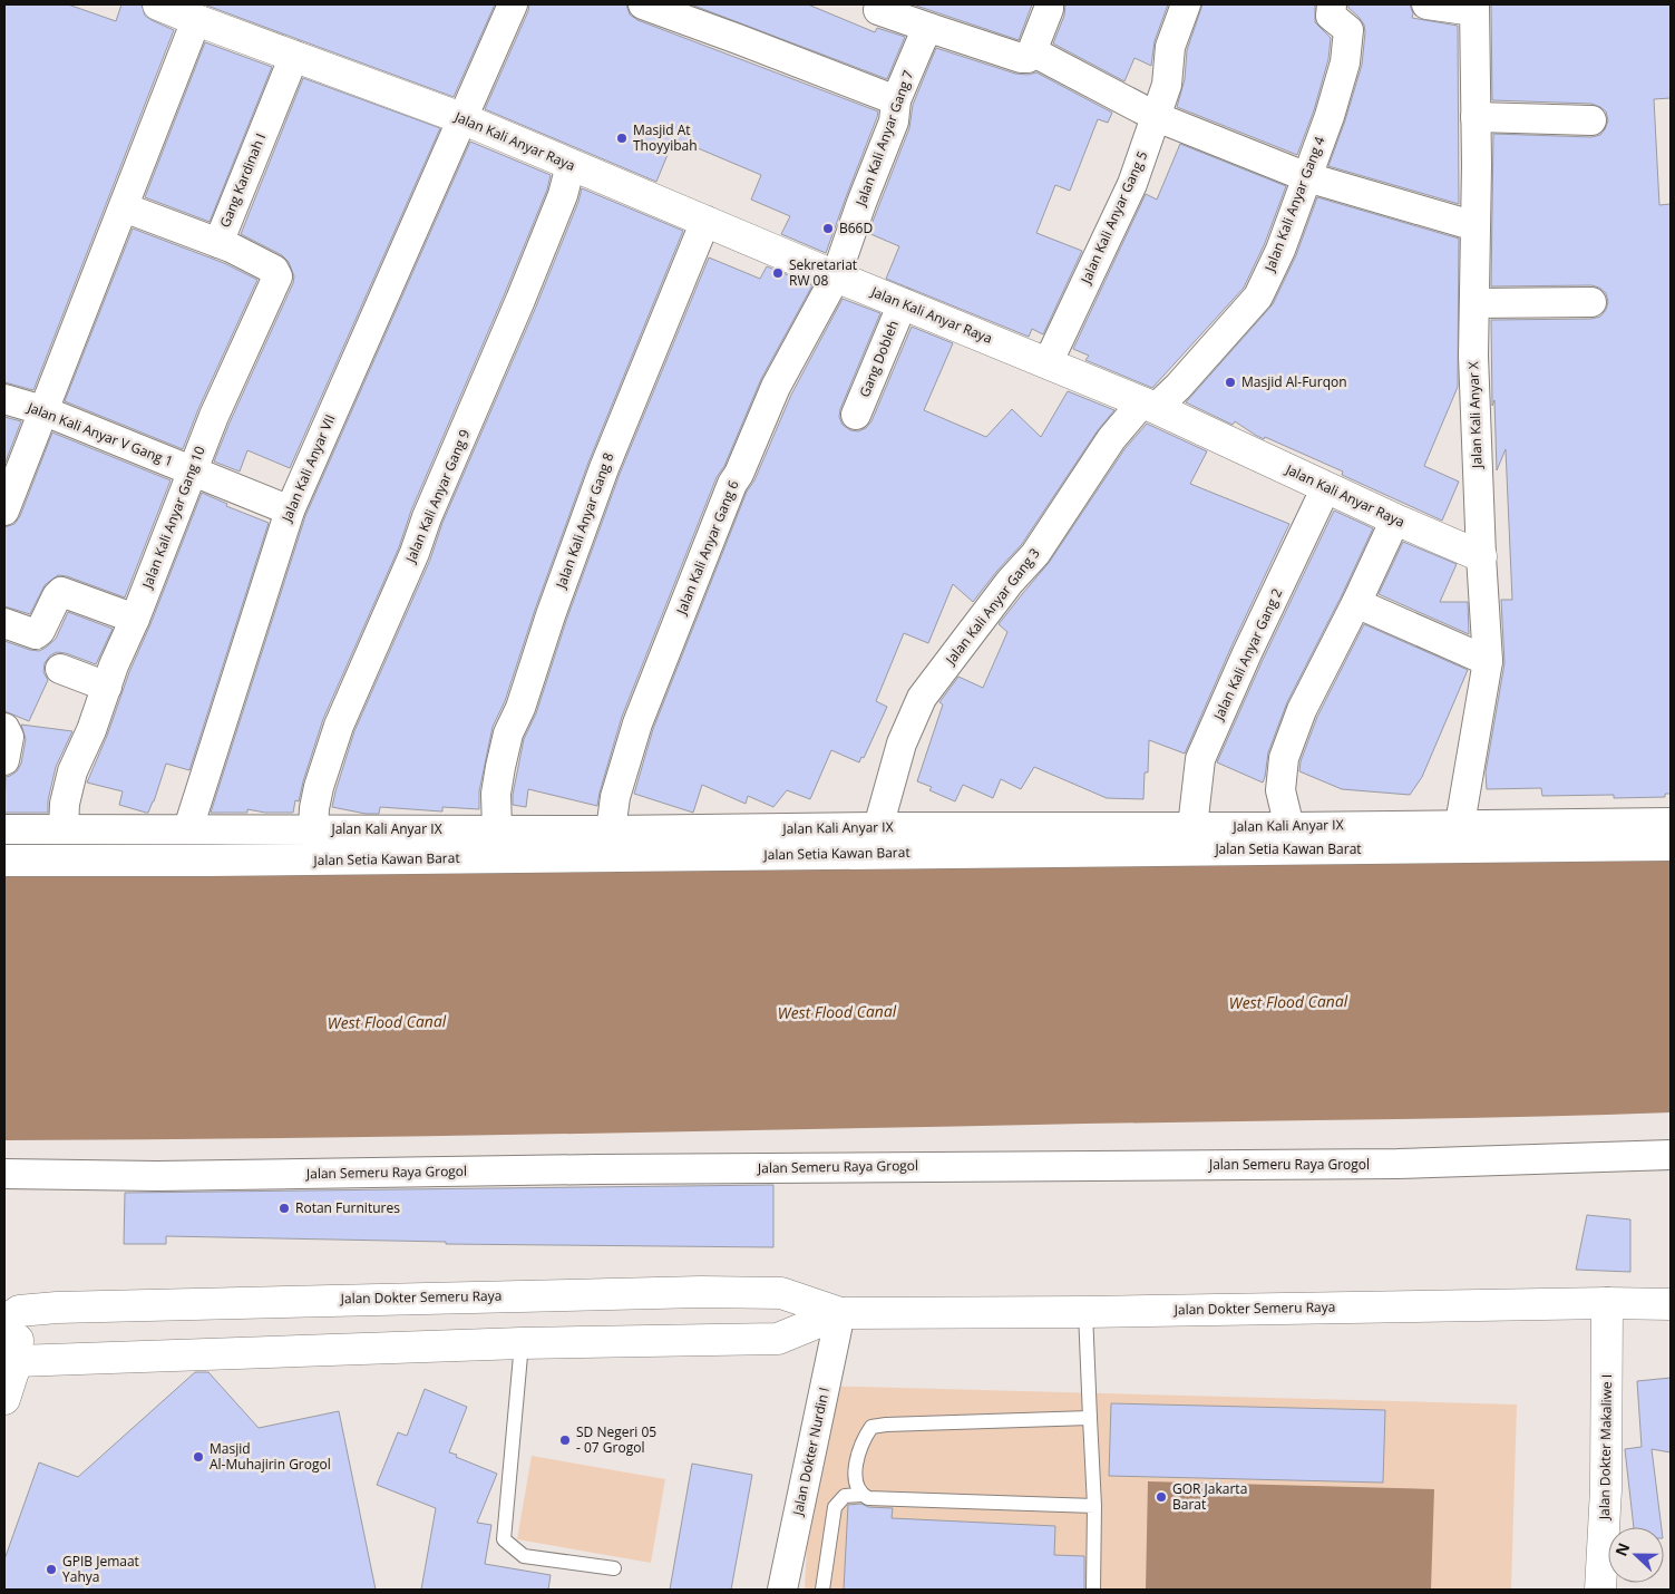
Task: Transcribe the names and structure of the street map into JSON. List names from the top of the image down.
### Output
{
  "streets": {
    "street": [
      "Jalan Kali Anyar Gang 7",
      "Jalan Kali Anyar Raya",
      "Gang Kardinah I",
      "Jalan Kali Anyar Gang 4",
      "Jalan Kali Anyar Gang 5",
      "Gang Dobleh",
      "Jalan Kali Anyar X",
      "Jalan Kali Anyar V Gang 1",
      "Jalan Kali Anyar VII",
      "Jalan Kali Anyar Gang 9",
      "Jalan Kali Anyar Gang 10",
      "Jalan Kali Anyar Gang 8",
      "Jalan Kali Anyar Gang 6",
      "Jalan Kali Anyar Gang 3",
      "Jalan Kali Anyar Gang 2",
      "Jalan Kali Anyar IX",
      "Jalan Setia Kawan Barat",
      "Jalan Semeru Raya Grogol",
      "Jalan Dokter Semeru Raya",
      "Jalan Dokter Makaliwe I",
      "Jalan Dokter Nurdin I"
    ]
  },
  "crossings": [
    ["Jalan Kali Anyar Gang 7", "Jalan Kali Anyar Raya"],
    ["Jalan Kali Anyar Gang 7", "Jalan Kali Anyar Gang 6"],
    ["Jalan Kali Anyar Raya", "Gang Kardinah I"],
    ["Jalan Kali Anyar Raya", "Jalan Kali Anyar Gang 4"],
    ["Jalan Kali Anyar Raya", "Jalan Kali Anyar Gang 5"],
    ["Jalan Kali Anyar Raya", "Gang Dobleh"],
    ["Jalan Kali Anyar Raya", "Jalan Kali Anyar X"],
    ["Jalan Kali Anyar Raya", "Jalan Kali Anyar VII"],
    ["Jalan Kali Anyar Raya", "Jalan Kali Anyar Gang 9"],
    ["Jalan Kali Anyar Raya", "Jalan Kali Anyar Gang 8"],
    ["Jalan Kali Anyar Raya", "Jalan Kali Anyar Gang 6"],
    ["Jalan Kali Anyar Raya", "Jalan Kali Anyar Gang 3"],
    ["Jalan Kali Anyar Raya", "Jalan Kali Anyar Gang 2"],
    ["Gang Kardinah I", "Jalan Kali Anyar Gang 10"],
    ["Jalan Kali Anyar Gang 4", "Jalan Kali Anyar Gang 3"],
    ["Jalan Kali Anyar X", "Jalan Kali Anyar IX"],
    ["Jalan Kali Anyar V Gang 1", "Jalan Kali Anyar VII"],
    ["Jalan Kali Anyar V Gang 1", "Jalan Kali Anyar Gang 10"],
    ["Jalan Kali Anyar VII", "Jalan Kali Anyar IX"],
    ["Jalan Kali Anyar Gang 9", "Jalan Kali Anyar IX"],
    ["Jalan Kali Anyar Gang 10", "Jalan Kali Anyar IX"],
    ["Jalan Kali Anyar Gang 8", "Jalan Kali Anyar IX"],
    ["Jalan Kali Anyar Gang 6", "Jalan Kali Anyar IX"],
    ["Jalan Kali Anyar Gang 3", "Jalan Kali Anyar IX"],
    ["Jalan Kali Anyar Gang 2", "Jalan Kali Anyar IX"],
    ["Jalan Dokter Semeru Raya", "Jalan Dokter Makaliwe I"],
    ["Jalan Dokter Semeru Raya", "Jalan Dokter Nurdin I"]
  ],
  "water": ["West Flood Canal"],
  "places": [
    "Masjid At Thoyyibah",
    "B66D",
    "Sekretariat RW 08",
    "Masjid Al-Furqon",
    "Rotan Furnitures",
    "SD Negeri 05 - 07 Grogol",
    "Masjid Al-Muhajirin Grogol",
    "GOR Jakarta Barat",
    "GPIB Jemaat Yahya"
  ],
  "north": "left"
}
